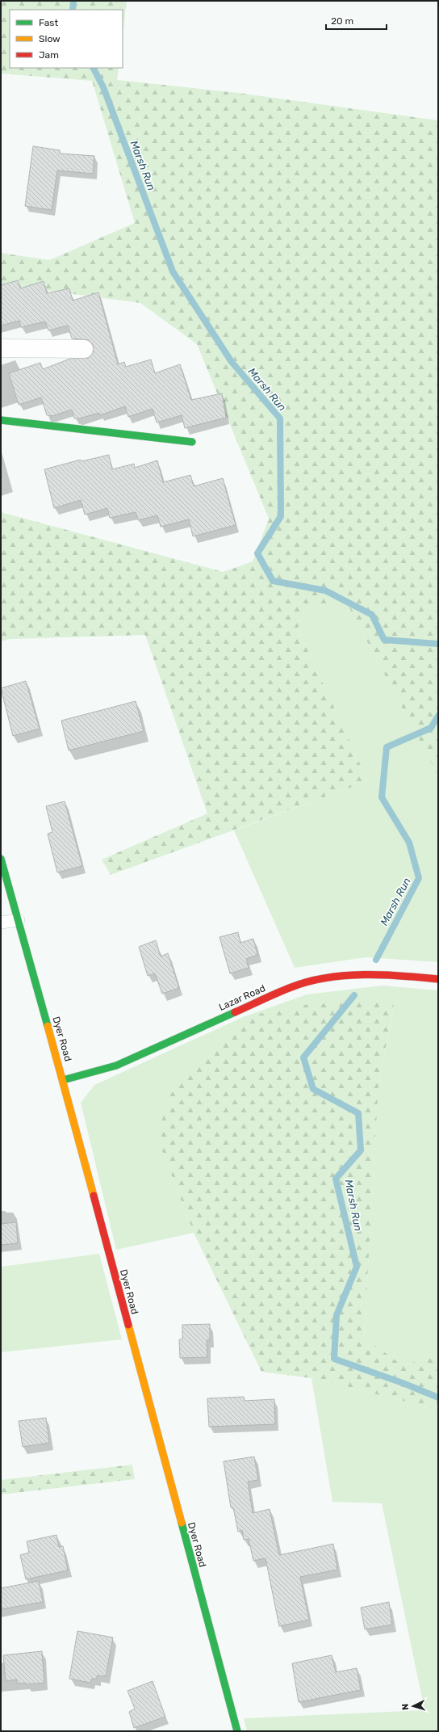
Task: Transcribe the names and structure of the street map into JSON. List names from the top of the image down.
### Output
{
  "streets": {
    "street": ["Lazar Road", "Dyer Road"]
  },
  "crossings": [
    ["Lazar Road", "Dyer Road"]
  ],
  "water": ["Marsh Run"],
  "legend": ["Fast", "Slow", "Jam"],
  "scale_bar": "20 m",
  "north": "left"
}
